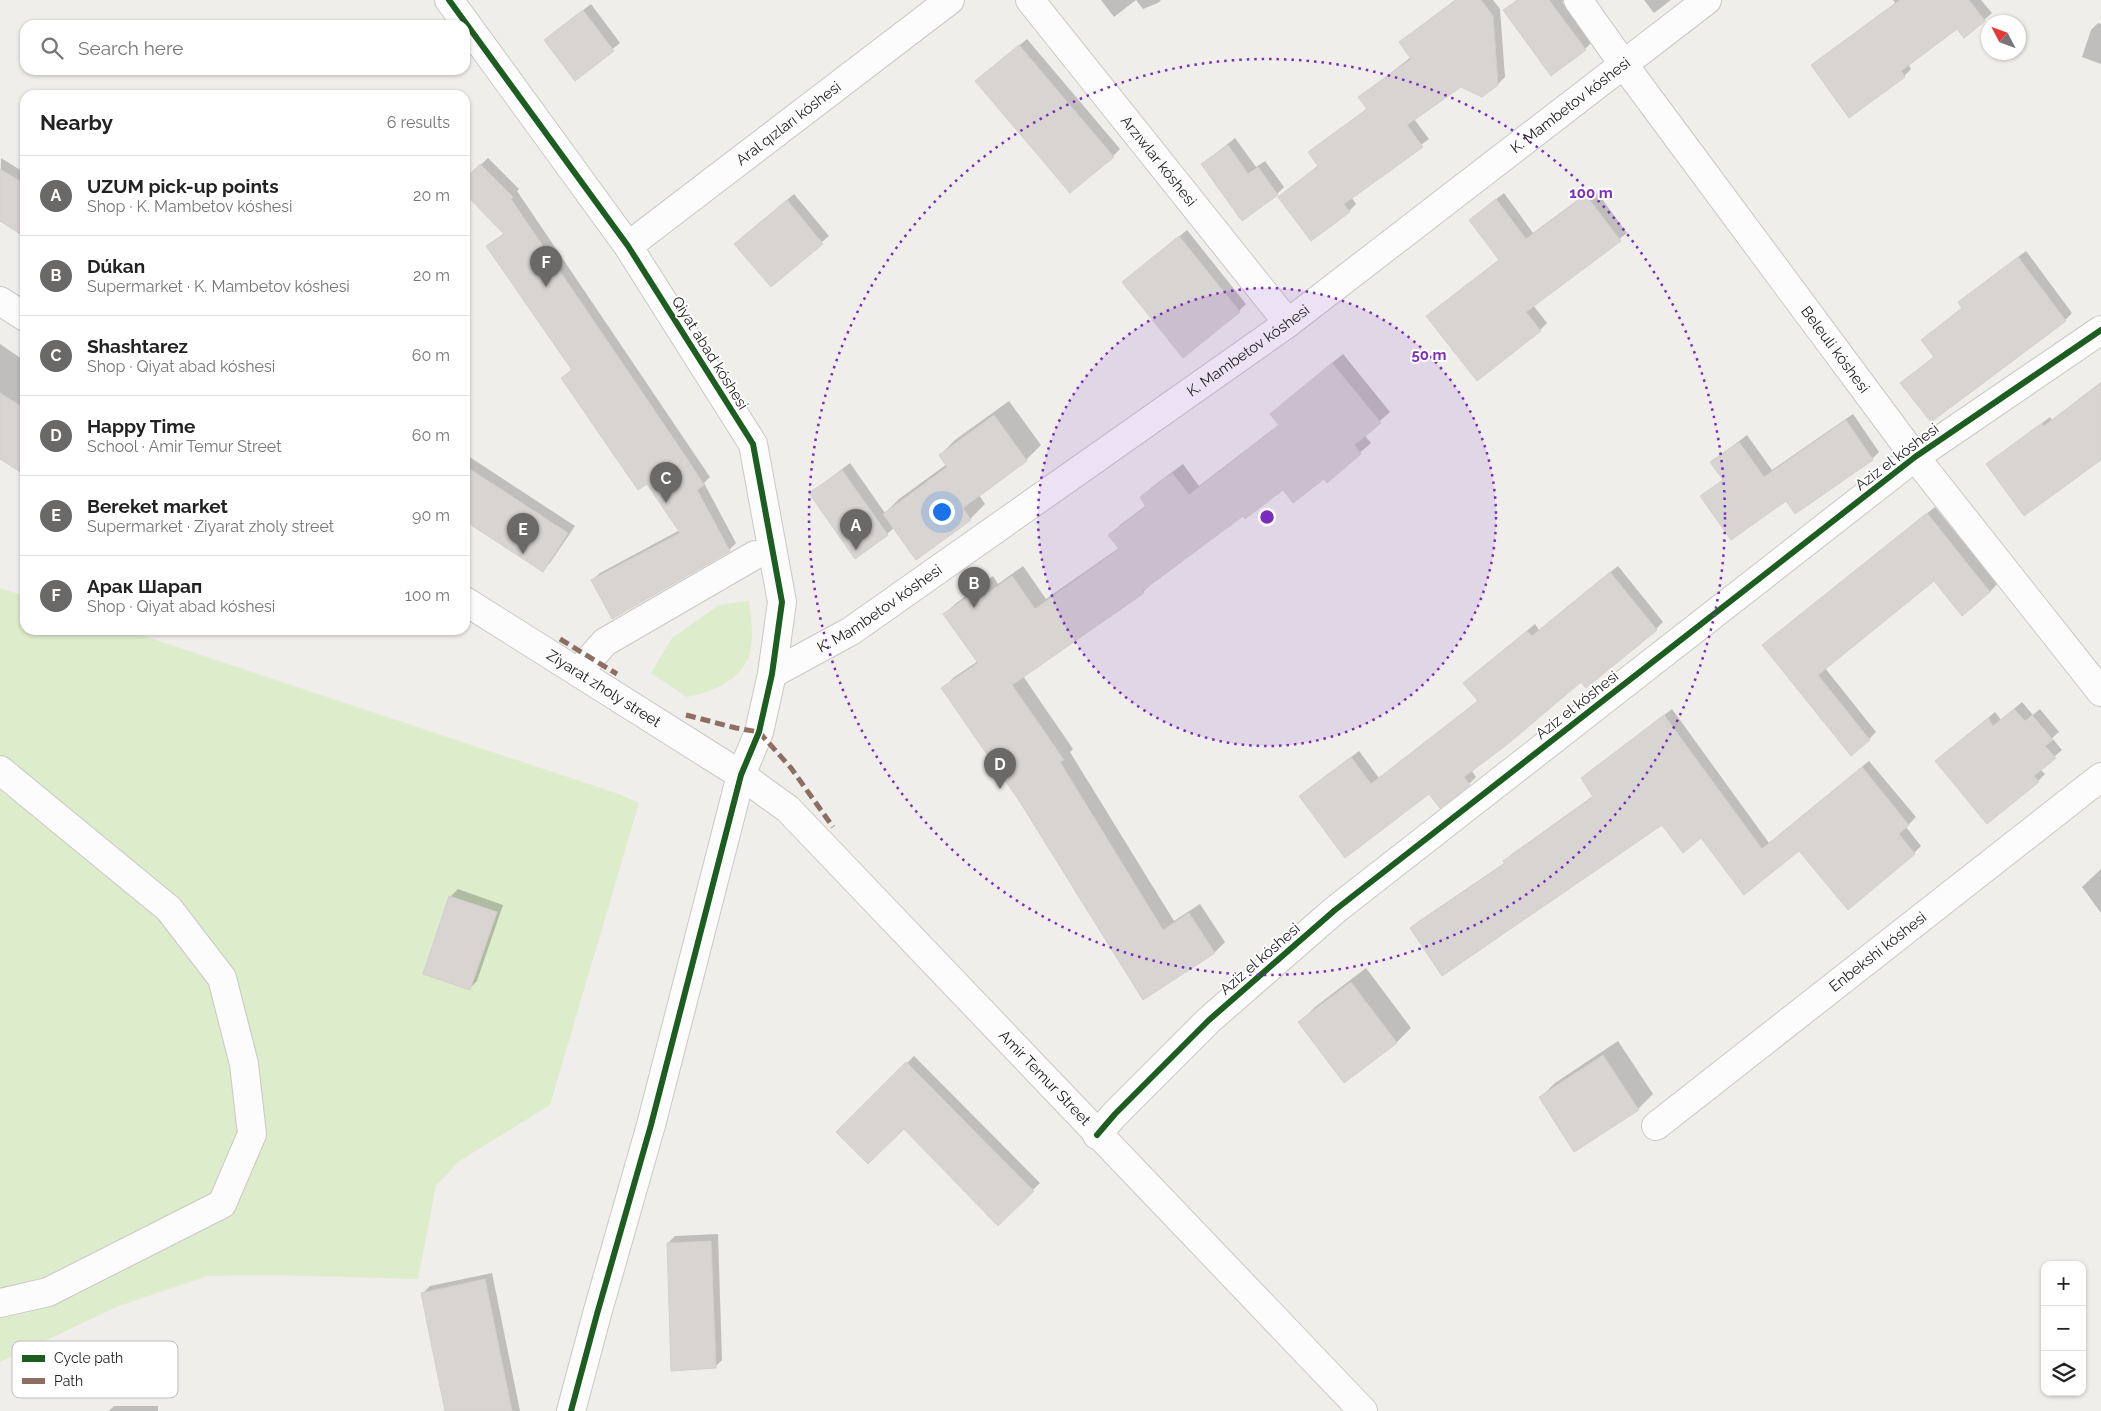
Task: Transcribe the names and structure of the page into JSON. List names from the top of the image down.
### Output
{
  "streets": {
    "street": [
      "K. Mambetov kóshesi",
      "Aral qızları kóshesi",
      "Arzıwlar kóshesi",
      "Beleuli kóshesi",
      "Qiyat abad kóshesi",
      "Aziz el kóshesi",
      "Ziyarat zholy street",
      "Enbekshi kóshesi",
      "Amir Temur Street"
    ]
  },
  "crossings": [
    ["K. Mambetov kóshesi", "Arzıwlar kóshesi"],
    ["K. Mambetov kóshesi", "Beleuli kóshesi"],
    ["K. Mambetov kóshesi", "Qiyat abad kóshesi"],
    ["Aral qızları kóshesi", "Qiyat abad kóshesi"],
    ["Beleuli kóshesi", "Aziz el kóshesi"],
    ["Qiyat abad kóshesi", "Ziyarat zholy street"],
    ["Qiyat abad kóshesi", "Amir Temur Street"],
    ["Aziz el kóshesi", "Amir Temur Street"],
    ["Ziyarat zholy street", "Amir Temur Street"]
  ],
  "legend": ["Cycle path", "Path"],
  "north": "top left",
  "page": {
    "search": "Search here",
    "heading": ["Nearby", "6 results"],
    "list": [
      {
        "mark": "A",
        "name": "UZUM pick-up points",
        "note": "Shop · K. Mambetov kóshesi",
        "value": "20 m"
      },
      {
        "mark": "B",
        "name": "Dúkan",
        "note": "Supermarket · K. Mambetov kóshesi",
        "value": "20 m"
      },
      {
        "mark": "C",
        "name": "Shashtarez",
        "note": "Shop · Qiyat abad kóshesi",
        "value": "60 m"
      },
      {
        "mark": "D",
        "name": "Happy Time",
        "note": "School · Amir Temur Street",
        "value": "60 m"
      },
      {
        "mark": "E",
        "name": "Bereket market",
        "note": "Supermarket · Ziyarat zholy street",
        "value": "90 m"
      },
      {
        "mark": "F",
        "name": "Арак Шарап",
        "note": "Shop · Qiyat abad kóshesi",
        "value": "100 m"
      }
    ],
    "pins": [
      "F",
      "C",
      "A",
      "E",
      "B",
      "D"
    ],
    "map_buttons": ["+", "−"]
  },
  "rings": ["100 m", "50 m"]
}
